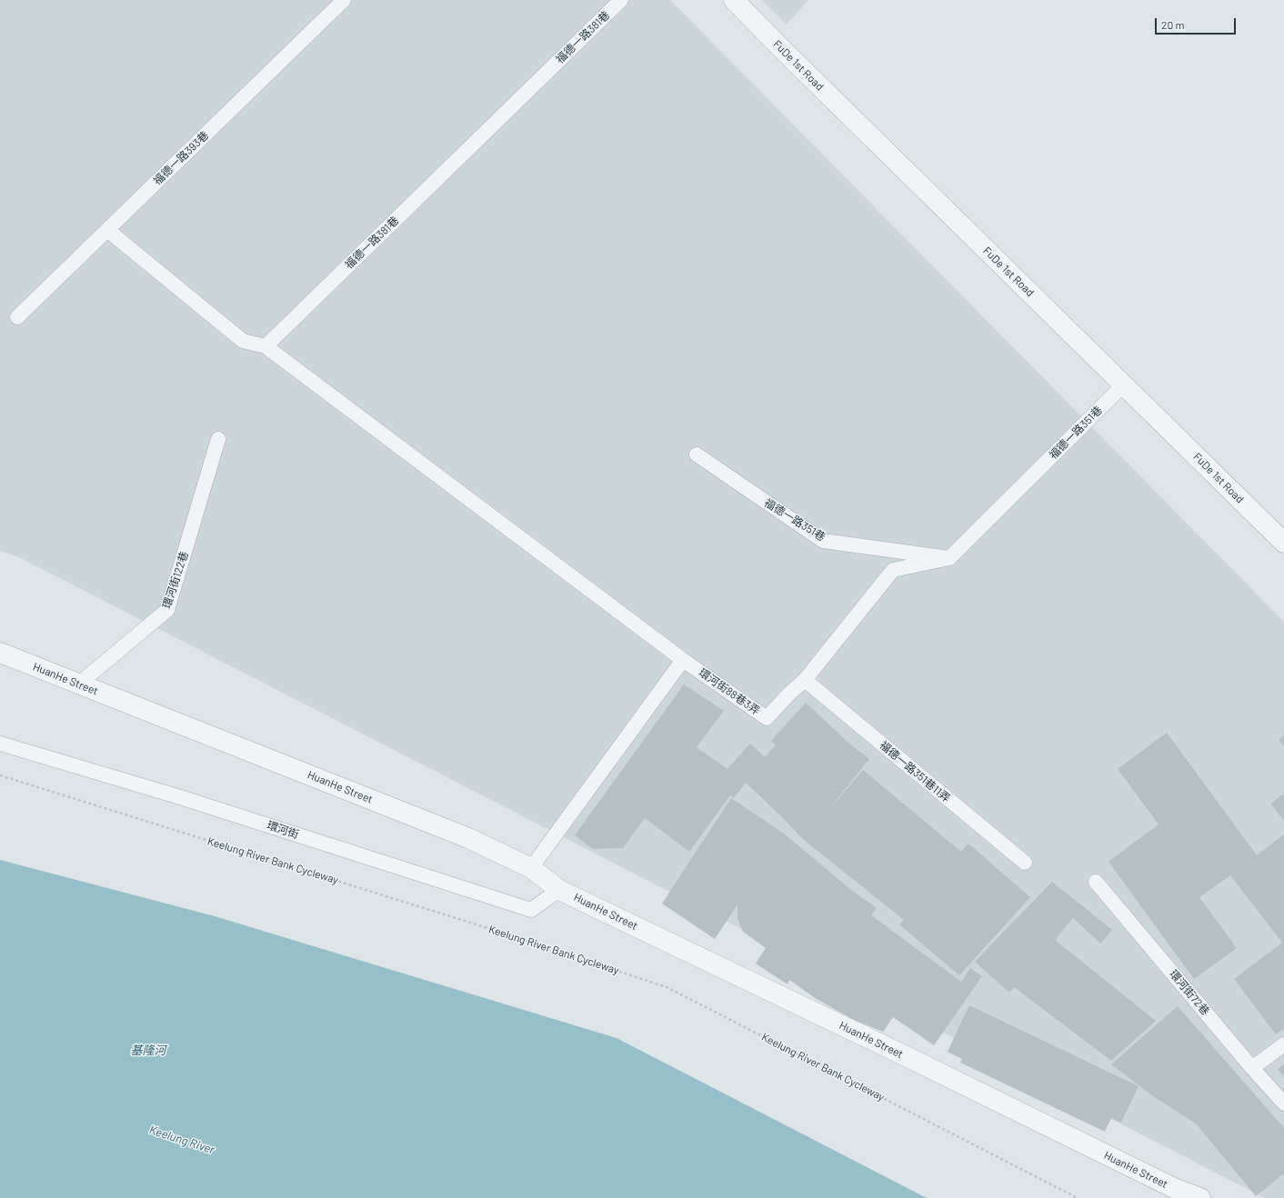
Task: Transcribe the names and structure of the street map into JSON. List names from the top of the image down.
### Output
{
  "streets": {
    "street": ["FuDe 1st Road", "HuanHe Street"],
    "lane": [
      "福德一路381巷",
      "福德一路393巷",
      "福德一路351巷",
      "環河街122巷",
      "環河街88巷3弄",
      "福德一路351巷11弄",
      "環河街",
      "環河街72巷"
    ],
    "path": ["Keelung River Bank Cycleway"]
  },
  "crossings": [
    ["FuDe 1st Road", "福德一路351巷"],
    ["環河街122巷", "HuanHe Street"],
    ["HuanHe Street", "環河街"],
    ["環河街88巷3弄", "福德一路351巷11弄"]
  ],
  "water": ["基隆河", "Keelung River"],
  "scale_bar": "20 m"
}
